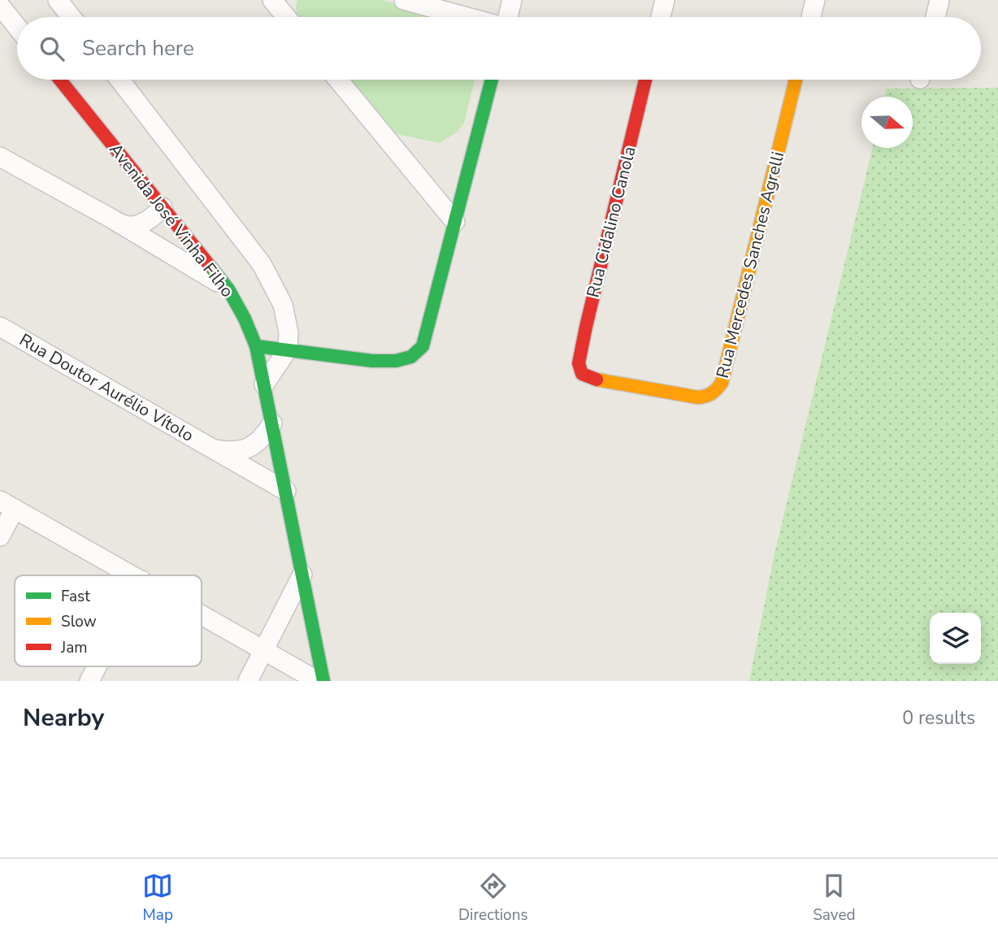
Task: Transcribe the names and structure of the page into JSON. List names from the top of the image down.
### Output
{
  "streets": {
    "street": [
      "Avenida José Vinha Filho",
      "Rua Cidalino Canola",
      "Rua Mercedes Sanches Agrelli",
      "Rua Doutor Aurélio Vítolo"
    ]
  },
  "crossings": [
    ["Avenida José Vinha Filho", "Rua Doutor Aurélio Vítolo"],
    ["Rua Cidalino Canola", "Rua Mercedes Sanches Agrelli"]
  ],
  "legend": ["Fast", "Slow", "Jam"],
  "north": "right",
  "page": {
    "search": "Search here",
    "heading": ["Nearby", "0 results"],
    "nav": ["Map", "Directions", "Saved"]
  }
}
